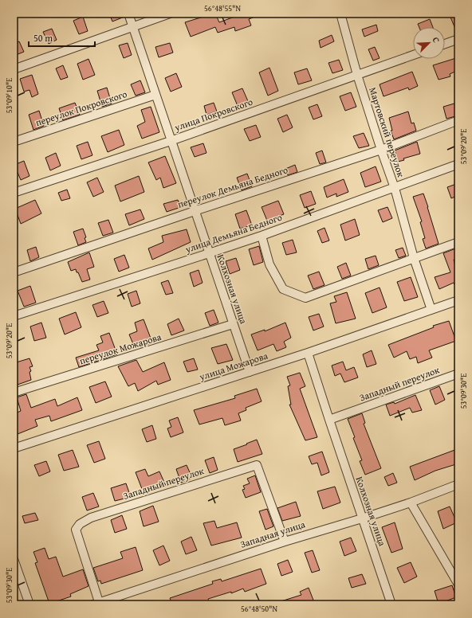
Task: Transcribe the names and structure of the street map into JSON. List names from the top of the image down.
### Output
{
  "streets": {
    "street": [
      "переулок Покровского",
      "улица Покровского",
      "Мартовский переулок",
      "переулок Демьяна Бедного",
      "улица Демьяна Бедного",
      "Колхозная улица",
      "переулок Можарова",
      "улица Можарова",
      "Западный переулок",
      "Западная улица"
    ]
  },
  "crossings": [
    ["переулок Покровского", "Колхозная улица"],
    ["улица Покровского", "Мартовский переулок"],
    ["улица Покровского", "Колхозная улица"],
    ["Мартовский переулок", "переулок Демьяна Бедного"],
    ["Мартовский переулок", "улица Демьяна Бедного"],
    ["Мартовский переулок", "улица Можарова"],
    ["переулок Демьяна Бедного", "Колхозная улица"],
    ["улица Демьяна Бедного", "Колхозная улица"],
    ["Колхозная улица", "переулок Можарова"],
    ["Колхозная улица", "улица Можарова"],
    ["Колхозная улица", "Западный переулок"],
    ["Колхозная улица", "Западная улица"],
    ["Западный переулок", "Западная улица"]
  ],
  "scale_bar": "50 m",
  "north": "top right",
  "coordinates": [
    "56°48'55\"N",
    "53°09'10\"E",
    "53°09'20\"E",
    "53°09'30\"E",
    "56°48'50\"N"
  ]
}
